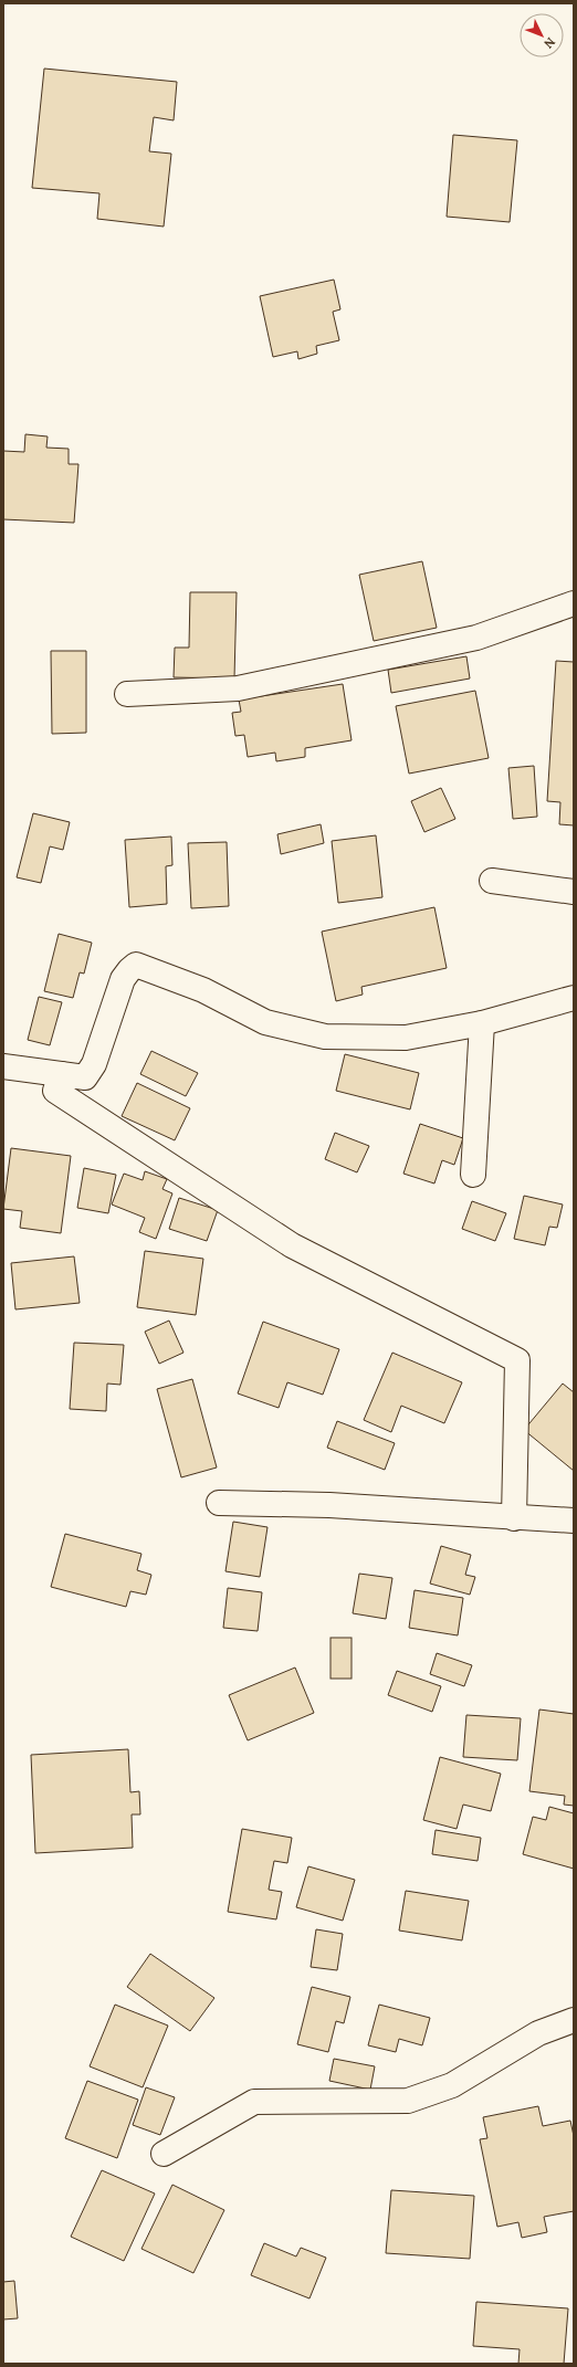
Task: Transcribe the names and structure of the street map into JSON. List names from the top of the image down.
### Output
{
  "north": "bottom right"
}
